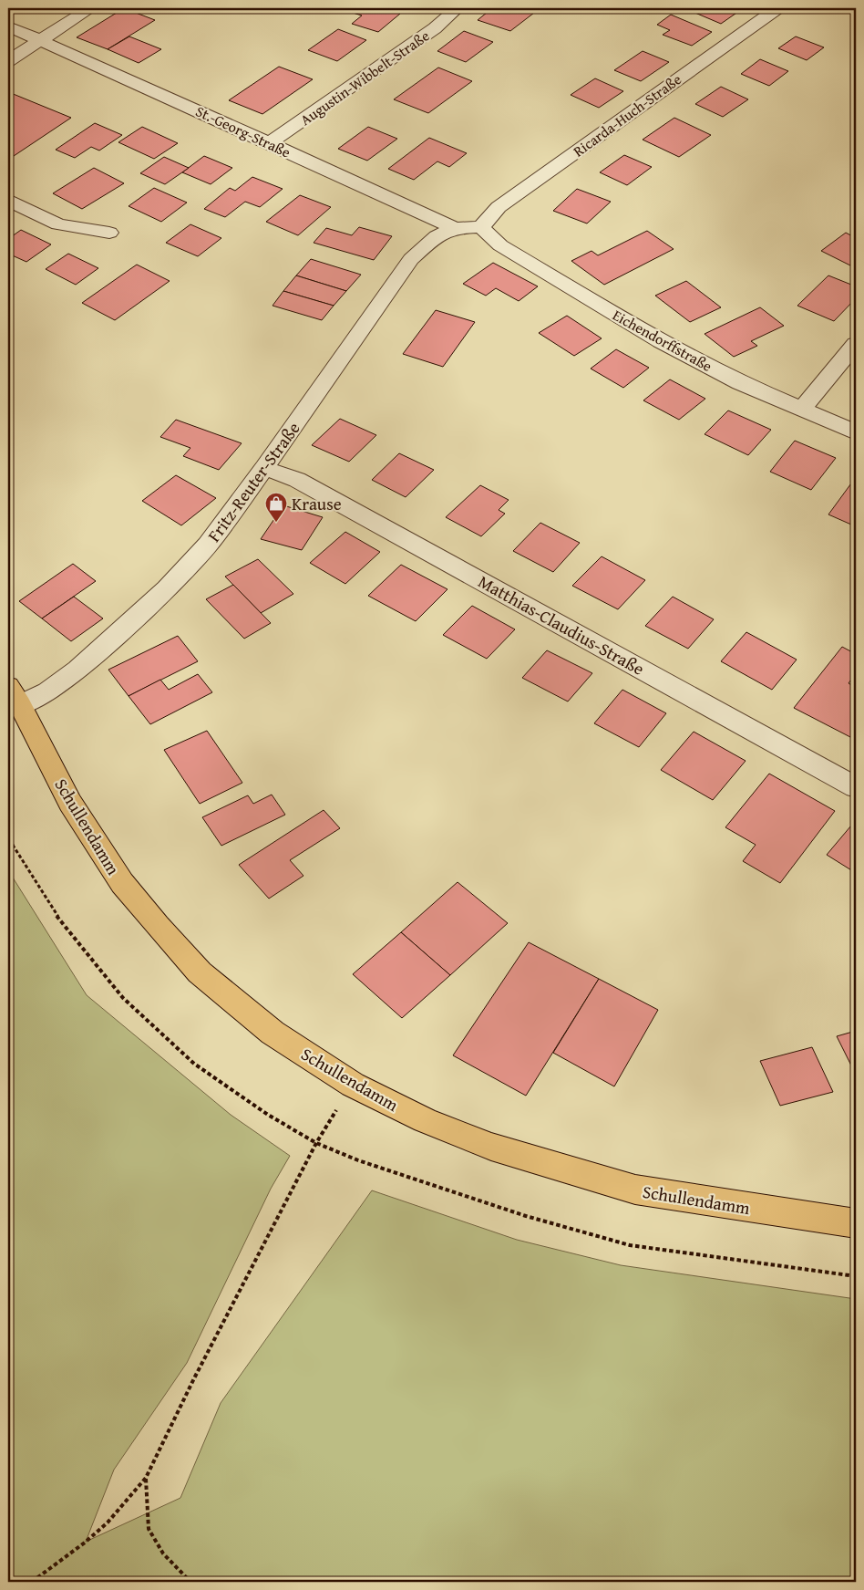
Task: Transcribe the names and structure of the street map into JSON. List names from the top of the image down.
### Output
{
  "streets": {
    "main road": ["Schullendamm"],
    "street": [
      "Augustin-Wibbelt-Straße",
      "Ricarda-Huch-Straße",
      "St.-Georg-Straße",
      "Eichendorffstraße",
      "Fritz-Reuter-Straße",
      "Matthias-Claudius-Straße"
    ]
  },
  "crossings": [
    ["Augustin-Wibbelt-Straße", "St.-Georg-Straße"],
    ["Ricarda-Huch-Straße", "St.-Georg-Straße"],
    ["Ricarda-Huch-Straße", "Eichendorffstraße"],
    ["St.-Georg-Straße", "Eichendorffstraße"],
    ["St.-Georg-Straße", "Fritz-Reuter-Straße"],
    ["Fritz-Reuter-Straße", "Matthias-Claudius-Straße"],
    ["Fritz-Reuter-Straße", "Schullendamm"]
  ],
  "places": {
    "shop": ["Krause"]
  }
}
